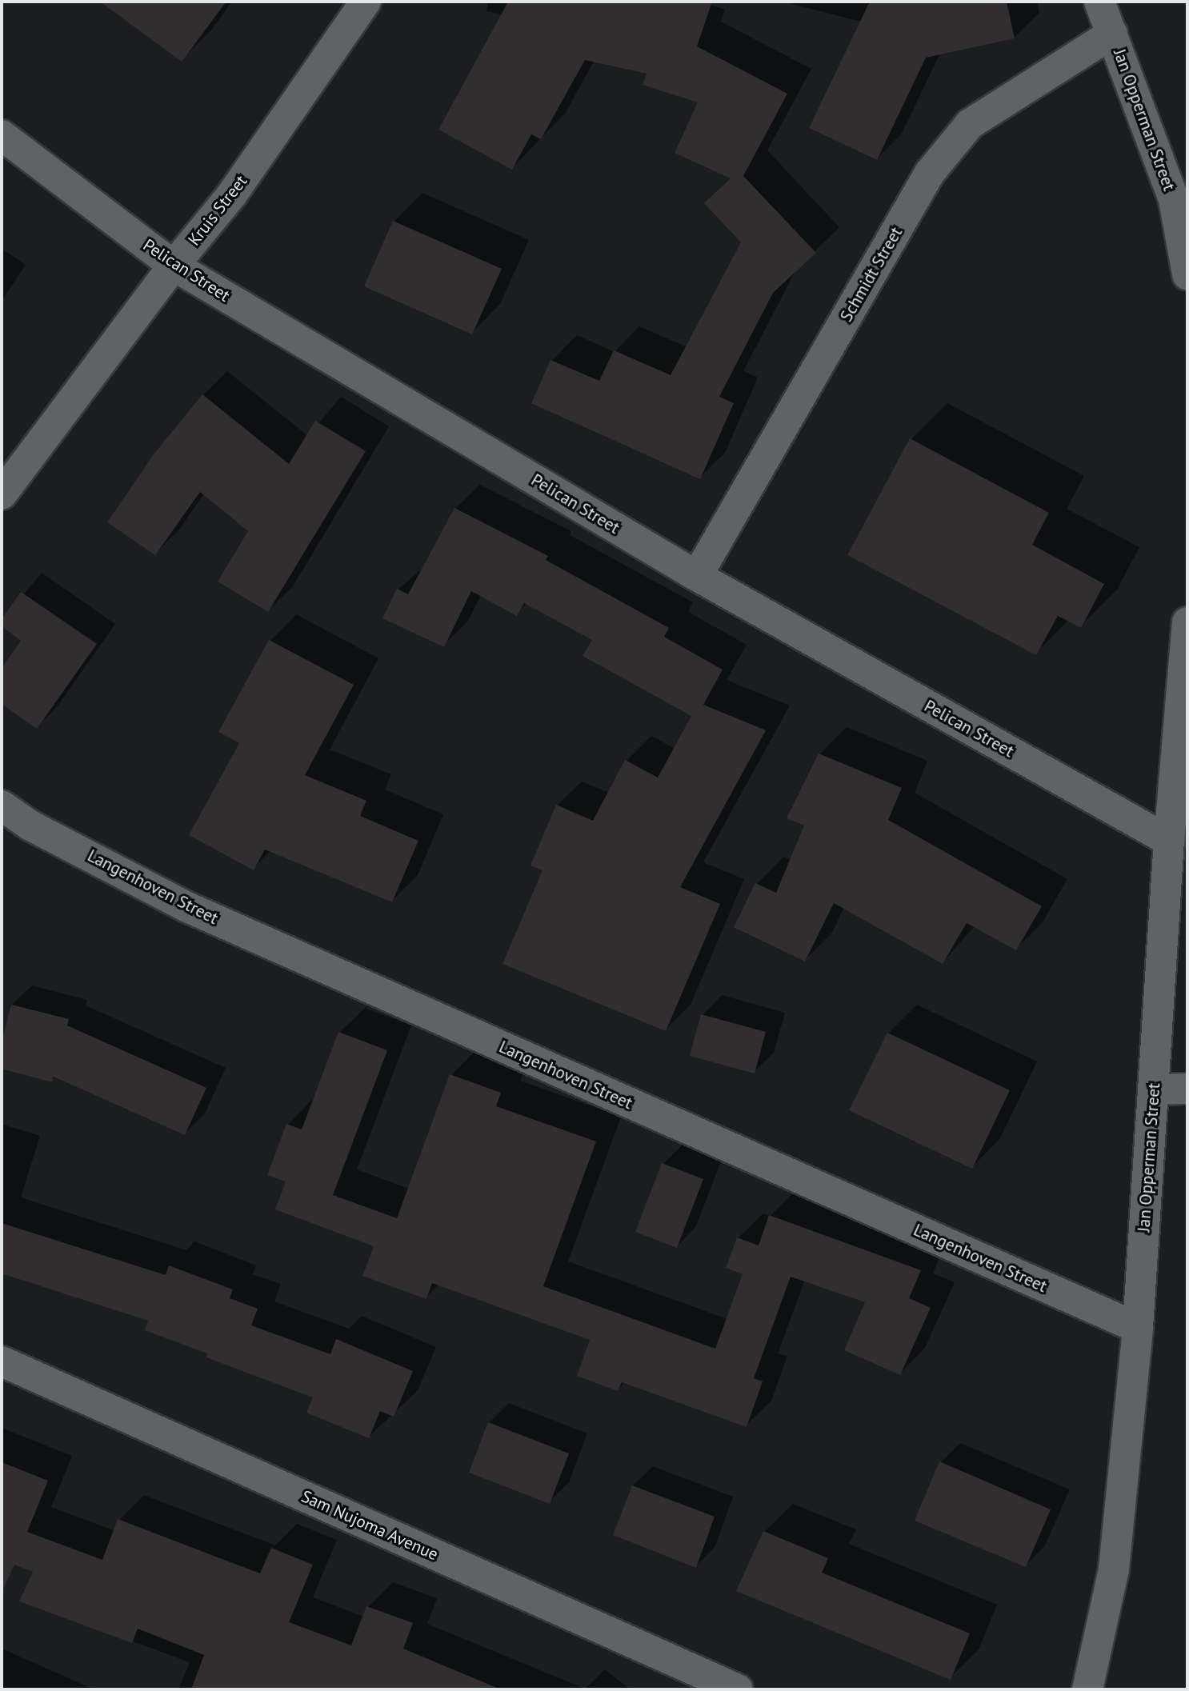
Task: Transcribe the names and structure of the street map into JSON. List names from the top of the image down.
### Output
{
  "streets": {
    "street": [
      "Jan Opperman Street",
      "Kruis Street",
      "Pelican Street",
      "Schmidt Street",
      "Langenhoven Street",
      "Sam Nujoma Avenue"
    ]
  },
  "crossings": [
    ["Jan Opperman Street", "Pelican Street"],
    ["Jan Opperman Street", "Schmidt Street"],
    ["Jan Opperman Street", "Langenhoven Street"],
    ["Kruis Street", "Pelican Street"],
    ["Pelican Street", "Schmidt Street"]
  ]
}
